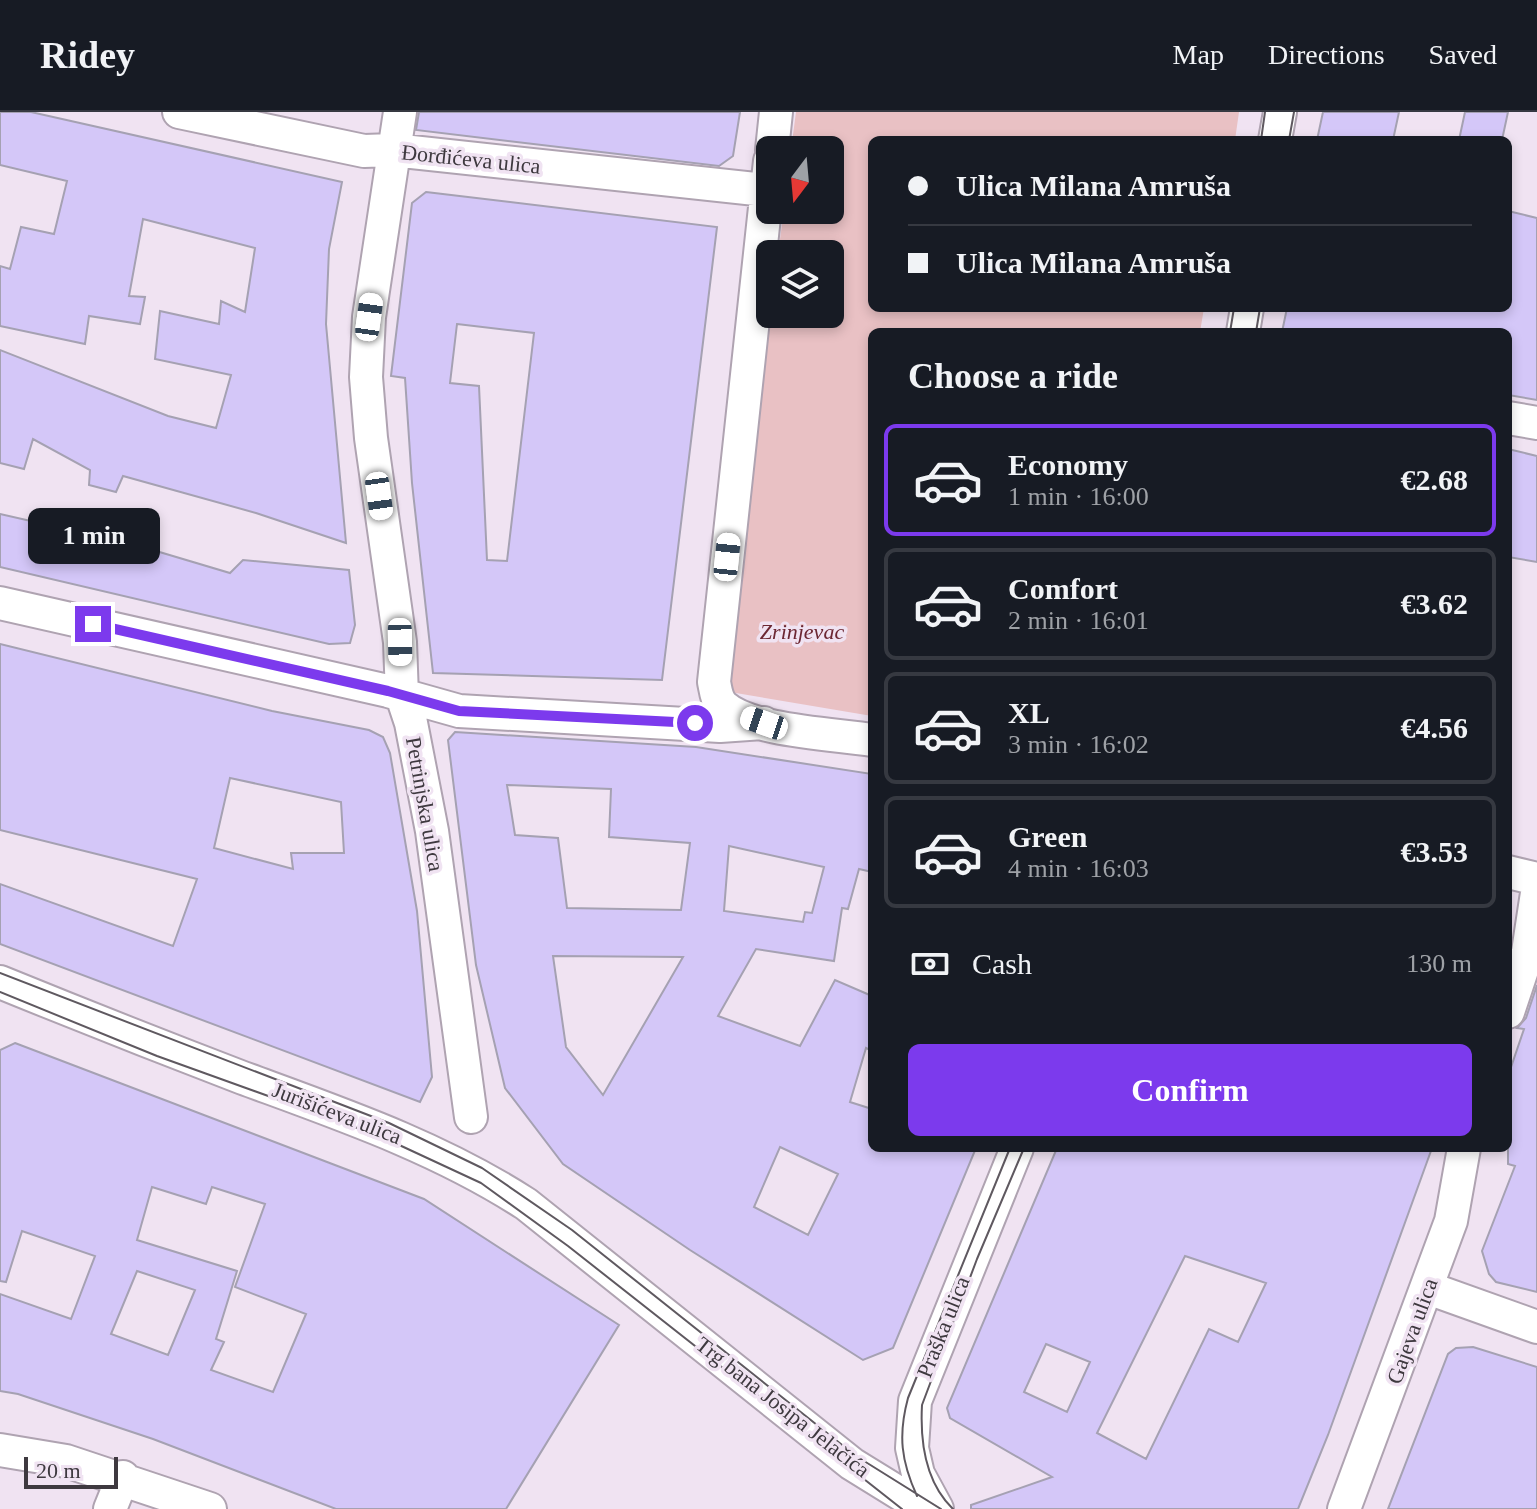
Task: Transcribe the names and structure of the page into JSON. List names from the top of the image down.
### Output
{
  "streets": {
    "street": [
      "Đorđićeva ulica",
      "Petrinjska ulica",
      "Jurišićeva ulica",
      "Praška ulica",
      "Gajeva ulica",
      "Trg bana Josipa Jelačića"
    ]
  },
  "crossings": [
    ["Đorđićeva ulica", "Petrinjska ulica"],
    ["Jurišićeva ulica", "Trg bana Josipa Jelačića"]
  ],
  "parks": ["Zrinjevac"],
  "scale_bar": "20 m",
  "north": "bottom",
  "page": {
    "header": "Ridey",
    "nav": ["Map", "Directions", "Saved"],
    "banner": ["Ulica Milana Amruša", "Ulica Milana Amruša"],
    "heading": "Choose a ride",
    "list": [
      {
        "name": "Economy",
        "note": "1 min · 16:00",
        "value": "€2.68"
      },
      {
        "name": "Comfort",
        "note": "2 min · 16:01",
        "value": "€3.62"
      },
      {
        "name": "XL",
        "note": "3 min · 16:02",
        "value": "€4.56"
      },
      {
        "name": "Green",
        "note": "4 min · 16:03",
        "value": "€3.53"
      }
    ],
    "bubble": "1 min",
    "pay": ["Cash", "130 m"],
    "buttons": "Confirm",
    "scale": "20 m"
  }
}
